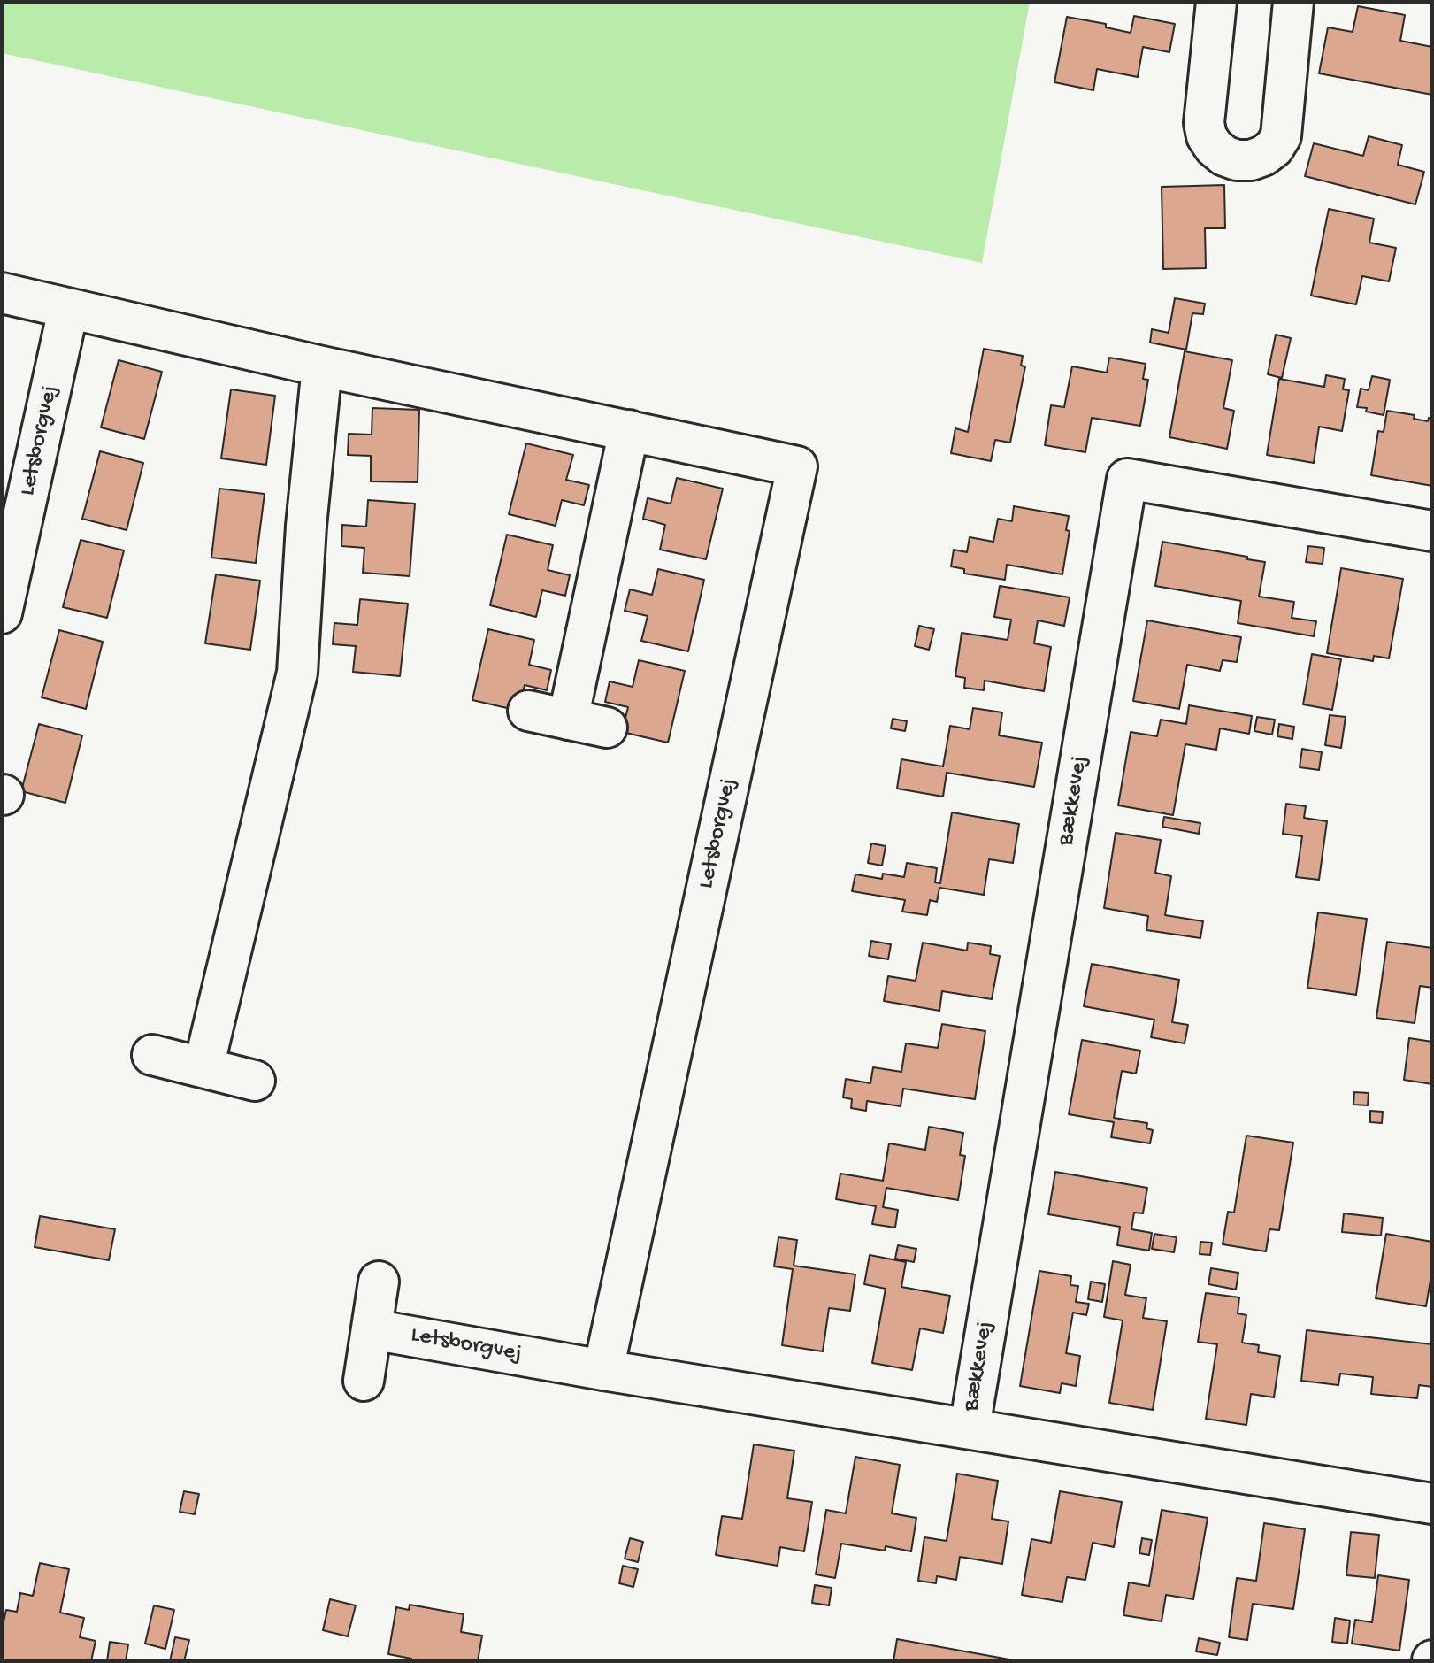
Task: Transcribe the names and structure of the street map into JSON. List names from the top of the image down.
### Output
{
  "streets": {
    "street": ["Letsborgvej", "Bækkevej"]
  },
  "crossings": [
    ["Letsborgvej", "Bækkevej"]
  ]
}
